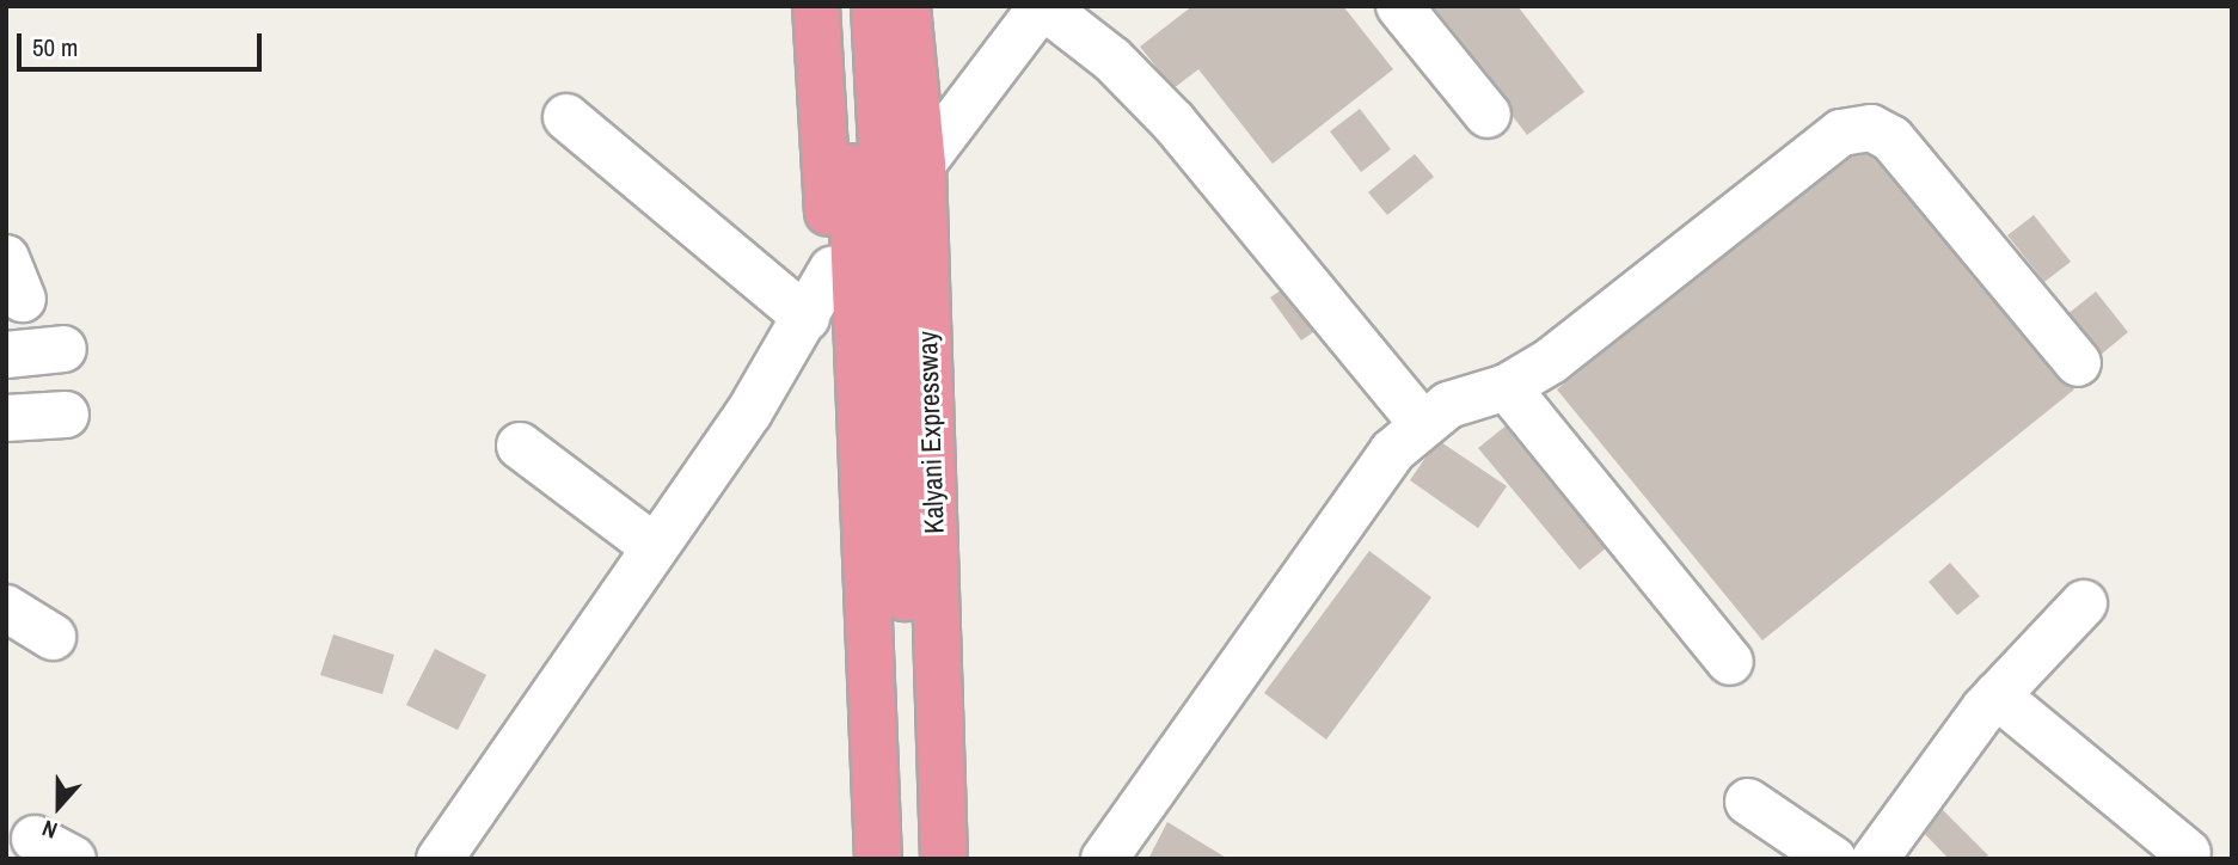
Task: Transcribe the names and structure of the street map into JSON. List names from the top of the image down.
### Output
{
  "streets": {
    "highway": ["Kalyani Expressway"]
  },
  "scale_bar": "50 m",
  "north": "bottom"
}
